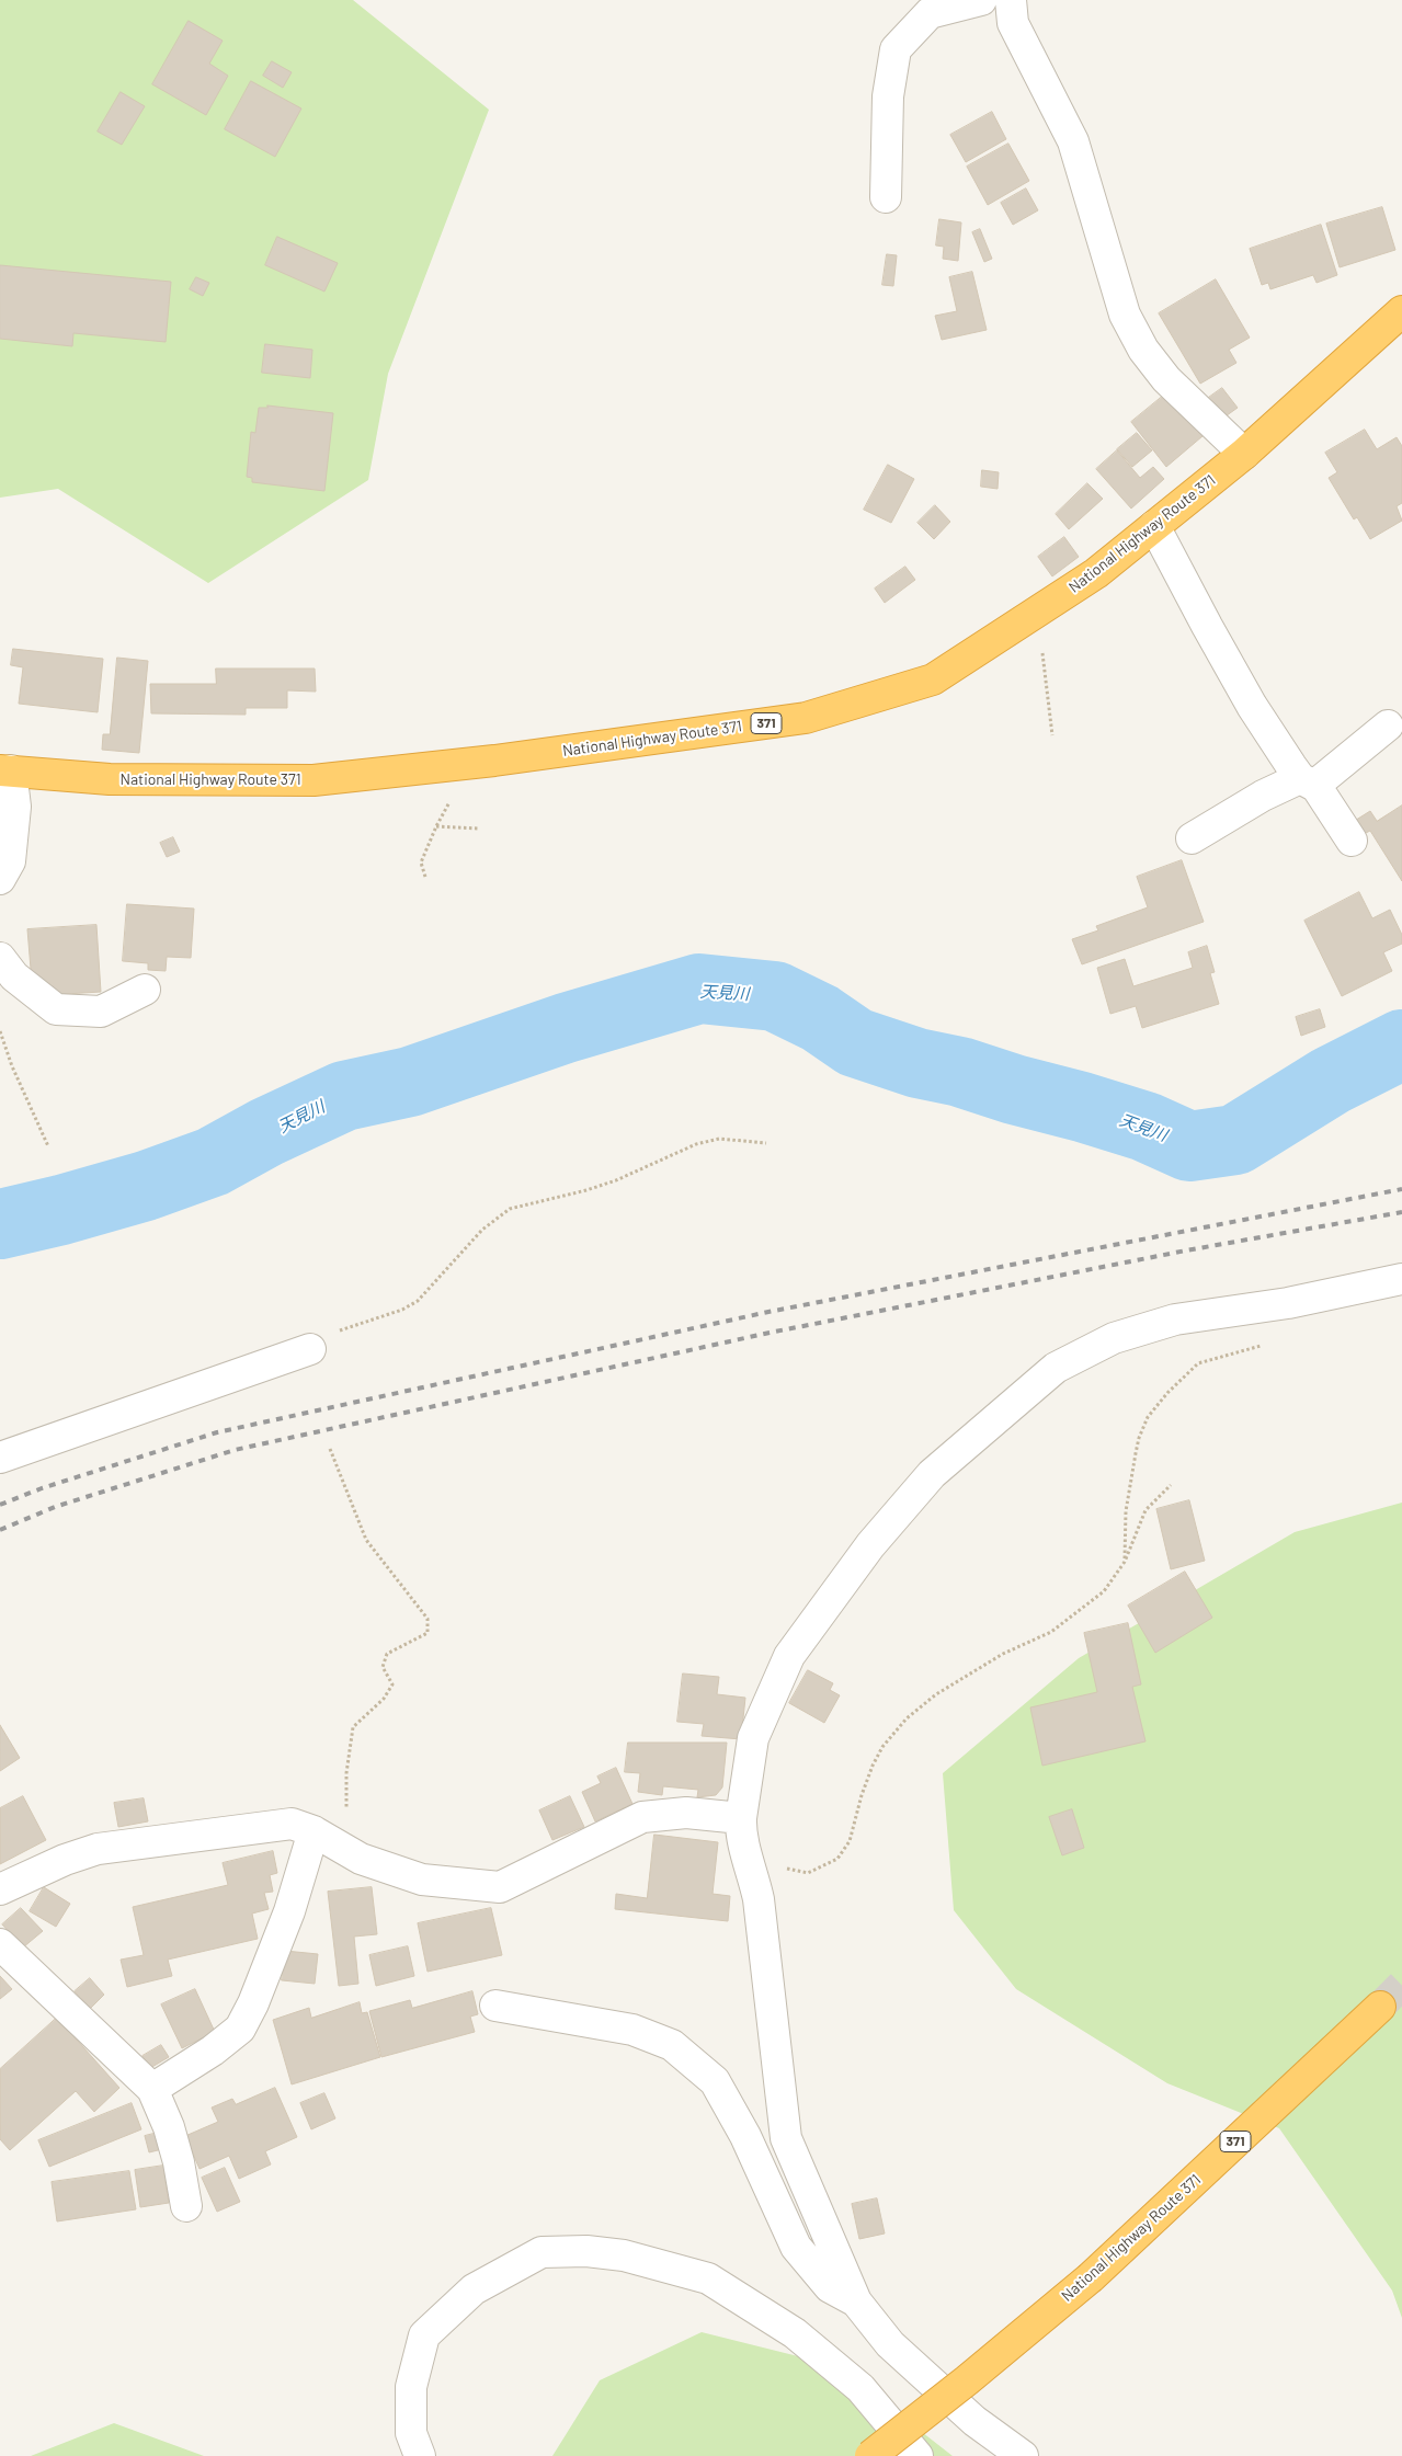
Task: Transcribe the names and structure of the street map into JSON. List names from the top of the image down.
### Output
{
  "streets": {
    "highway": ["National Highway Route 371", "371"]
  },
  "water": ["天見川"]
}
